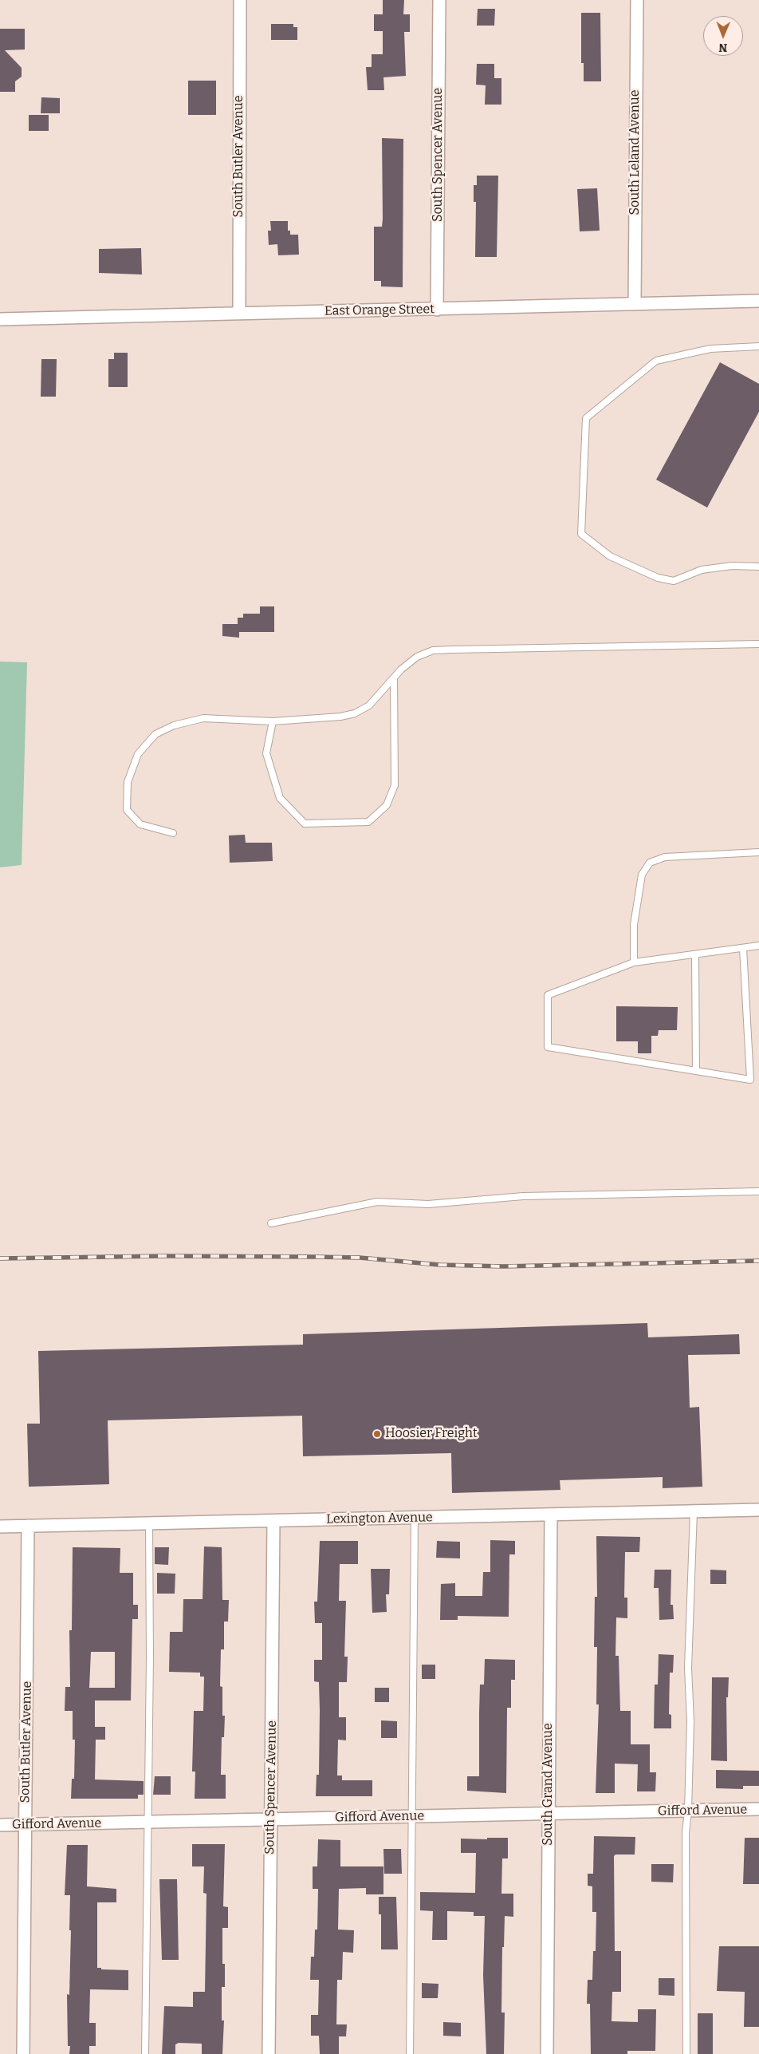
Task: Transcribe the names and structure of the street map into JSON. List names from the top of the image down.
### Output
{
  "streets": {
    "street": [
      "South Leland Avenue",
      "South Spencer Avenue",
      "South Butler Avenue",
      "East Orange Street",
      "Lexington Avenue",
      "South Grand Avenue",
      "Gifford Avenue"
    ]
  },
  "crossings": [
    ["South Leland Avenue", "East Orange Street"],
    ["South Spencer Avenue", "East Orange Street"],
    ["South Spencer Avenue", "Lexington Avenue"],
    ["South Spencer Avenue", "Gifford Avenue"],
    ["South Butler Avenue", "East Orange Street"],
    ["South Butler Avenue", "Lexington Avenue"],
    ["South Butler Avenue", "Gifford Avenue"],
    ["Lexington Avenue", "South Grand Avenue"],
    ["South Grand Avenue", "Gifford Avenue"]
  ],
  "places": ["Hoosier Freight"],
  "north": "bottom"
}
